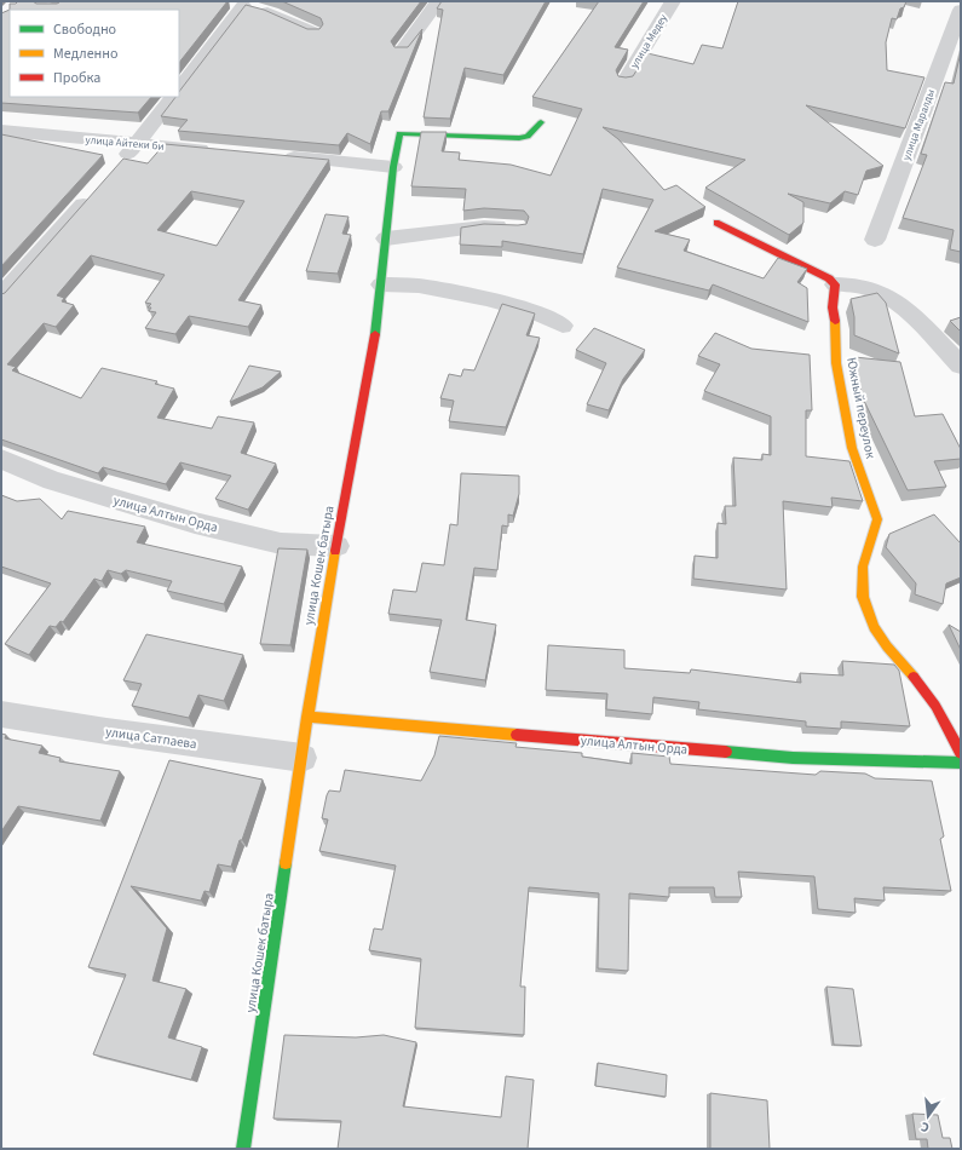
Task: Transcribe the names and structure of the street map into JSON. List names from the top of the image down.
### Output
{
  "streets": {
    "street": [
      "улица Медеу",
      "улица Маралды",
      "улица Айтеки би",
      "Южный переулок",
      "улица Алтын Орда",
      "улица Кошек батыра",
      "улица Сатпаева"
    ]
  },
  "crossings": [
    ["улица Алтын Орда", "улица Кошек батыра"],
    ["улица Кошек батыра", "улица Сатпаева"]
  ],
  "legend": ["Свободно", "Медленно", "Пробка"],
  "north": "bottom"
}
